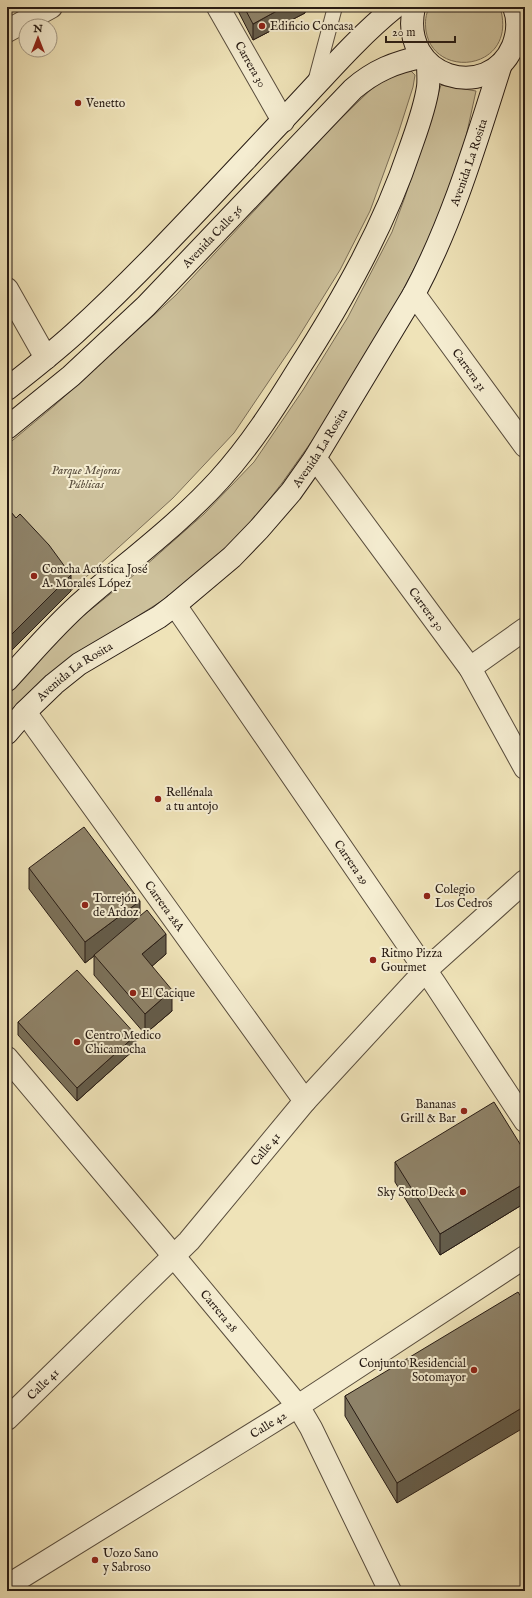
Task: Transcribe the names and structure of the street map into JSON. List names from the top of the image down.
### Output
{
  "streets": {
    "street": [
      "Carrera 30",
      "Avenida La Rosita",
      "Avenida Calle 36",
      "Carrera 31",
      "Carrera 29",
      "Carrera 28A",
      "Calle 41",
      "Carrera 28",
      "Calle 42"
    ]
  },
  "crossings": [
    ["Carrera 30", "Avenida La Rosita"],
    ["Avenida La Rosita", "Carrera 31"],
    ["Avenida La Rosita", "Carrera 29"],
    ["Avenida La Rosita", "Carrera 28A"],
    ["Carrera 29", "Calle 41"],
    ["Carrera 28A", "Calle 41"],
    ["Calle 41", "Carrera 28"],
    ["Carrera 28", "Calle 42"]
  ],
  "parks": ["Parque Mejoras Públicas"],
  "places": [
    "Edificio Concasa",
    "Venetto",
    "Concha Acústica José A. Morales López",
    "Rellénala a tu antojo",
    "Colegio Los Cedros",
    "Torrejón de Ardoz",
    "Ritmo Pizza Gourmet",
    "El Cacique",
    "Centro Medico Chicamocha",
    "Bananas Grill & Bar",
    "Sky Sotto Deck",
    "Conjunto Residencial Sotomayor",
    "Uozo Sano y Sabroso"
  ],
  "scale_bar": "20 m",
  "north": "top"
}
